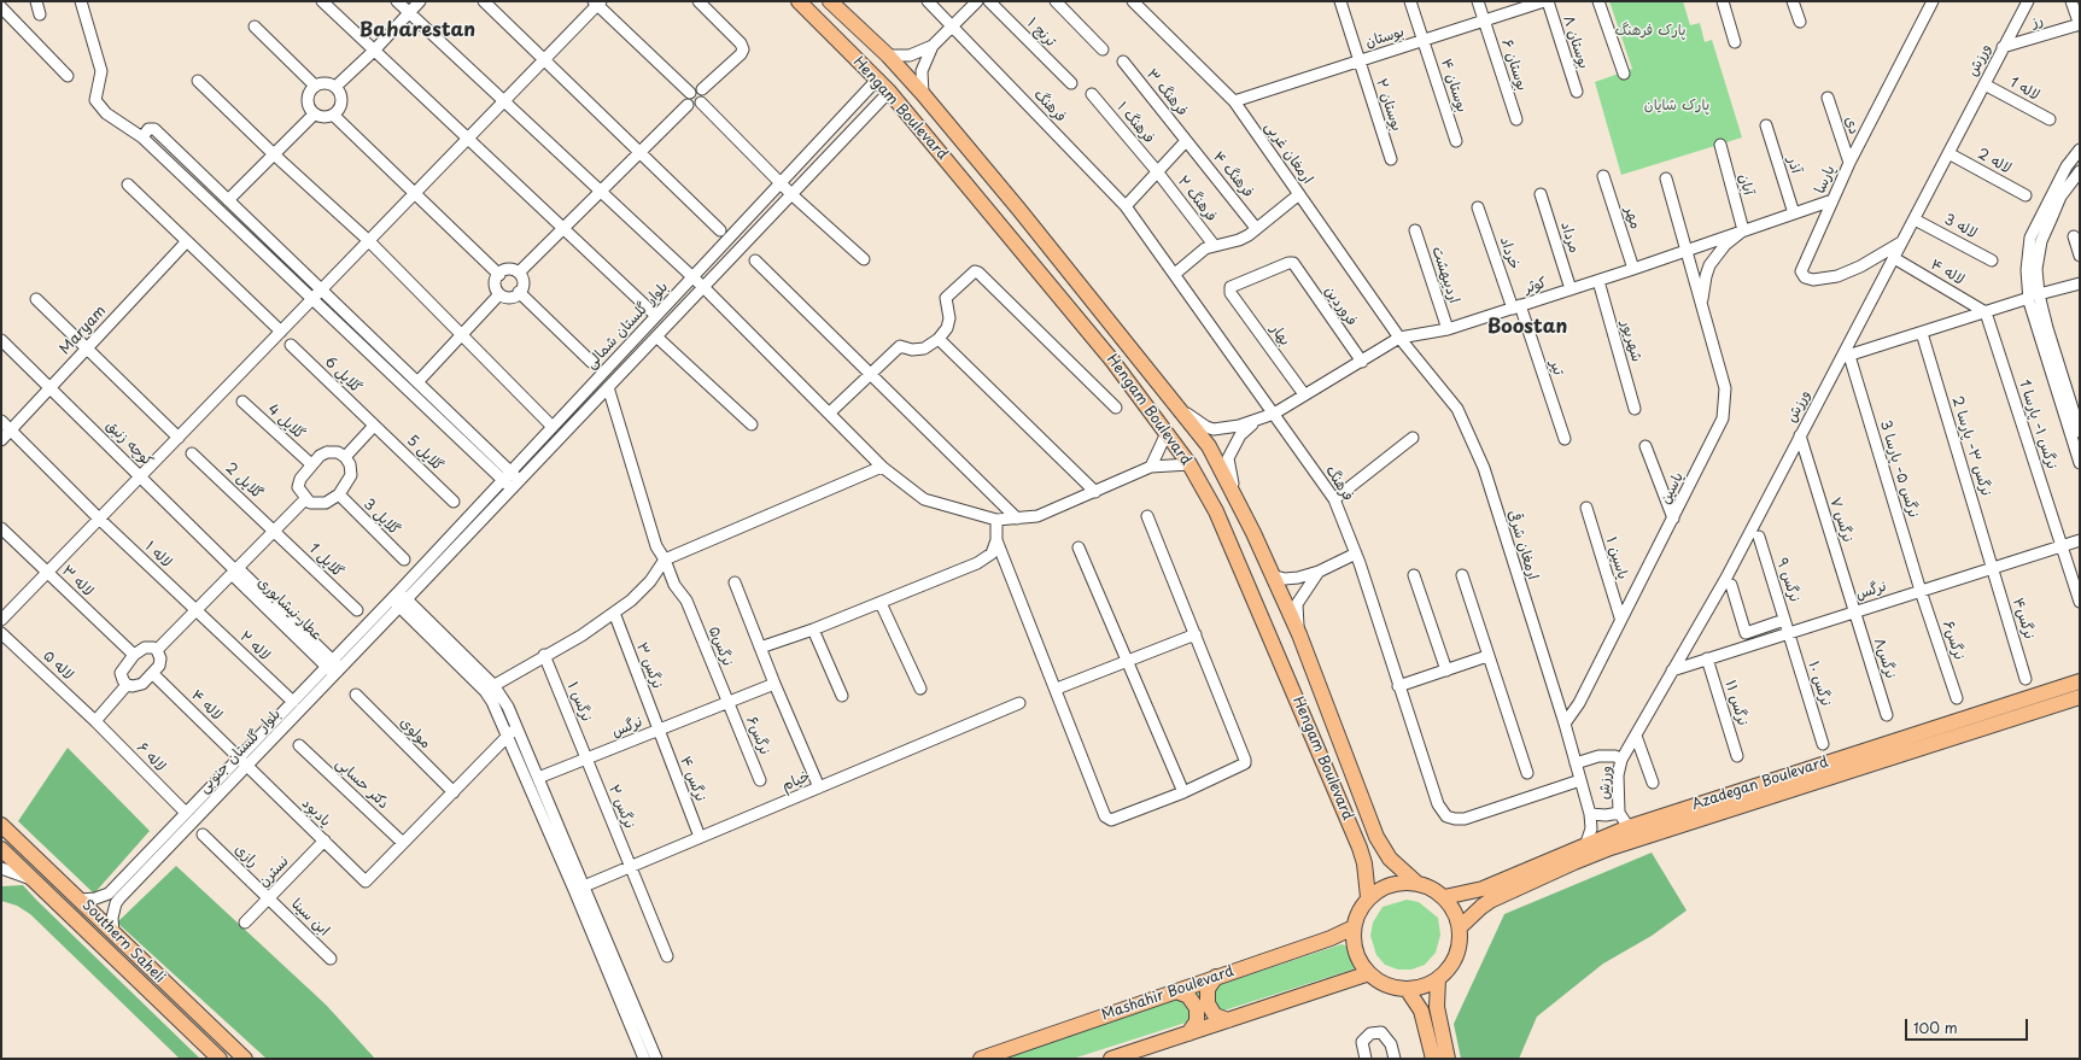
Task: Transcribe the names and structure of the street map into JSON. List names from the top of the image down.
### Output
{
  "streets": {
    "main road": [
      "Hengam Boulevard",
      "Azadegan Boulevard",
      "Southern Saheli",
      "Mashahir Boulevard"
    ],
    "street": [
      "رز",
      "ترنج ۱",
      "بوستان",
      "بوستان ۸",
      "ورزش",
      "بوستان ۶",
      "بوستان ۴",
      "لاله 1",
      "فرهنگ ۳",
      "بوستان ۲",
      "فرهنگ",
      "فرهنگ ۱",
      "دی",
      "ارمغان غربی",
      "لاله 2",
      "آذر",
      "فرهنگ ۴",
      "پارسا",
      "آبان",
      "فرهنگ ۲",
      "مهر",
      "لاله 3",
      "مرداد",
      "خرداد",
      "لاله ۴",
      "اردیبهشت",
      "کوثر",
      "فروردین",
      "بلوار گلستان شمالی",
      "Maryam",
      "بهار",
      "شهریور",
      "تیر",
      "گلایل 6",
      "گلایل 4",
      "نرگس ۱- پارسا 1",
      "کوچه زنبق",
      "نرگس ۳- پارسا 2",
      "گلایل 5",
      "نرگس ۵- پارسا 3",
      "گلایل 2",
      "یاسین",
      "گلایل 3",
      "نرگس ۷",
      "ارمغان شرقی",
      "لاله ۱",
      "یاسین ۱",
      "گلایل 1",
      "نرگس ۹",
      "لاله ۳",
      "نرگس",
      "نرگس۴",
      "نرگس۶",
      "لاله ۲",
      "نرگس۵",
      "نرگس۸",
      "لاله ۵",
      "نرگس ۳",
      "نرگس ۱۰",
      "نرگس ۱",
      "نرگس ۱۱",
      "مولوی",
      "بلوار گلستان جنوبی",
      "لاله ۶",
      "نرگس ۴",
      "خیام",
      "دکتر حسابی",
      "نرگس ۲",
      "یادبود",
      "رازی",
      "نسترن",
      "ابن سینا"
    ]
  },
  "crossings": [
    ["رز", "ورزش"],
    ["بوستان", "بوستان ۸"],
    ["بوستان", "بوستان ۶"],
    ["بوستان", "بوستان ۴"],
    ["بوستان", "بوستان ۲"],
    ["بوستان", "ارمغان غربی"],
    ["ورزش", "لاله 1"],
    ["ورزش", "لاله 2"],
    ["ورزش", "پارسا"],
    ["ورزش", "لاله 3"],
    ["ورزش", "لاله ۴"],
    ["ورزش", "نرگس ۵- پارسا 3"],
    ["ورزش", "نرگس ۷"],
    ["ورزش", "نرگس"],
    ["ورزش", "Azadegan Boulevard"],
    ["فرهنگ ۳", "فرهنگ ۴"],
    ["فرهنگ", "کوثر"],
    ["فرهنگ", "ارمغان شرقی"],
    ["Hengam Boulevard", "کوثر"],
    ["Hengam Boulevard", "بلوار گلستان شمالی"],
    ["Hengam Boulevard", "Azadegan Boulevard"],
    ["Hengam Boulevard", "Mashahir Boulevard"],
    ["فرهنگ ۱", "فرهنگ ۲"],
    ["دی", "پارسا"],
    ["ارمغان غربی", "کوثر"],
    ["ارمغان غربی", "ارمغان شرقی"],
    ["آذر", "کوثر"],
    ["پارسا", "کوثر"],
    ["آبان", "کوثر"],
    ["مهر", "کوثر"],
    ["مرداد", "کوثر"],
    ["خرداد", "کوثر"],
    ["خرداد", "تیر"],
    ["لاله ۴", "نرگس ۱- پارسا 1"],
    ["لاله ۴", "لاله ۳"],
    ["لاله ۴", "بلوار گلستان جنوبی"],
    ["لاله ۴", "یادبود"],
    ["اردیبهشت", "کوثر"],
    ["کوثر", "فروردین"],
    ["کوثر", "بهار"],
    ["کوثر", "شهریور"],
    ["کوثر", "تیر"],
    ["کوثر", "یاسین"],
    ["کوثر", "ارمغان شرقی"],
    ["فروردین", "بهار"],
    ["بلوار گلستان شمالی", "نرگس۵"],
    ["بلوار گلستان شمالی", "بلوار گلستان جنوبی"],
    ["Maryam", "کوچه زنبق"],
    ["Maryam", "لاله ۱"],
    ["گلایل 6", "گلایل 5"],
    ["گلایل 4", "گلایل 3"],
    ["نرگس ۱- پارسا 1", "نرگس"],
    ["کوچه زنبق", "بلوار گلستان جنوبی"],
    ["نرگس ۳- پارسا 2", "نرگس"],
    ["نرگس ۳- پارسا 2", "نرگس۴"],
    ["نرگس ۵- پارسا 3", "نرگس"],
    ["نرگس ۵- پارسا 3", "نرگس۶"],
    ["گلایل 2", "گلایل 1"],
    ["یاسین", "ارمغان شرقی"],
    ["یاسین", "یاسین ۱"],
    ["نرگس ۷", "نرگس"],
    ["نرگس ۷", "نرگس۸"],
    ["لاله ۱", "لاله ۲"],
    ["نرگس ۹", "نرگس"],
    ["نرگس ۹", "نرگس ۱۰"],
    ["نرگس", "نرگس۴"],
    ["نرگس", "نرگس۶"],
    ["نرگس", "نرگس۵"],
    ["نرگس", "نرگس۸"],
    ["نرگس", "نرگس ۳"],
    ["نرگس", "نرگس ۱۰"],
    ["نرگس", "نرگس ۱"],
    ["نرگس", "نرگس ۱۱"],
    ["نرگس", "نرگس ۴"],
    ["نرگس", "نرگس ۲"],
    ["نرگس۶", "نرگس۵"],
    ["لاله ۲", "بلوار گلستان جنوبی"],
    ["لاله ۵", "لاله ۶"],
    ["نرگس ۳", "نرگس ۴"],
    ["نرگس ۱", "نرگس ۲"],
    ["بلوار گلستان جنوبی", "لاله ۶"],
    ["بلوار گلستان جنوبی", "یادبود"],
    ["نرگس ۴", "خیام"],
    ["خیام", "نرگس ۲"],
    ["دکتر حسابی", "یادبود"],
    ["Azadegan Boulevard", "Mashahir Boulevard"],
    ["یادبود", "نسترن"],
    ["رازی", "نسترن"],
    ["رازی", "ابن سینا"],
    ["نسترن", "ابن سینا"]
  ],
  "districts": ["Baharestan", "Boostan"],
  "parks": ["پارک فرهنگ", "پارک شایان"],
  "scale_bar": "100 m"
}
